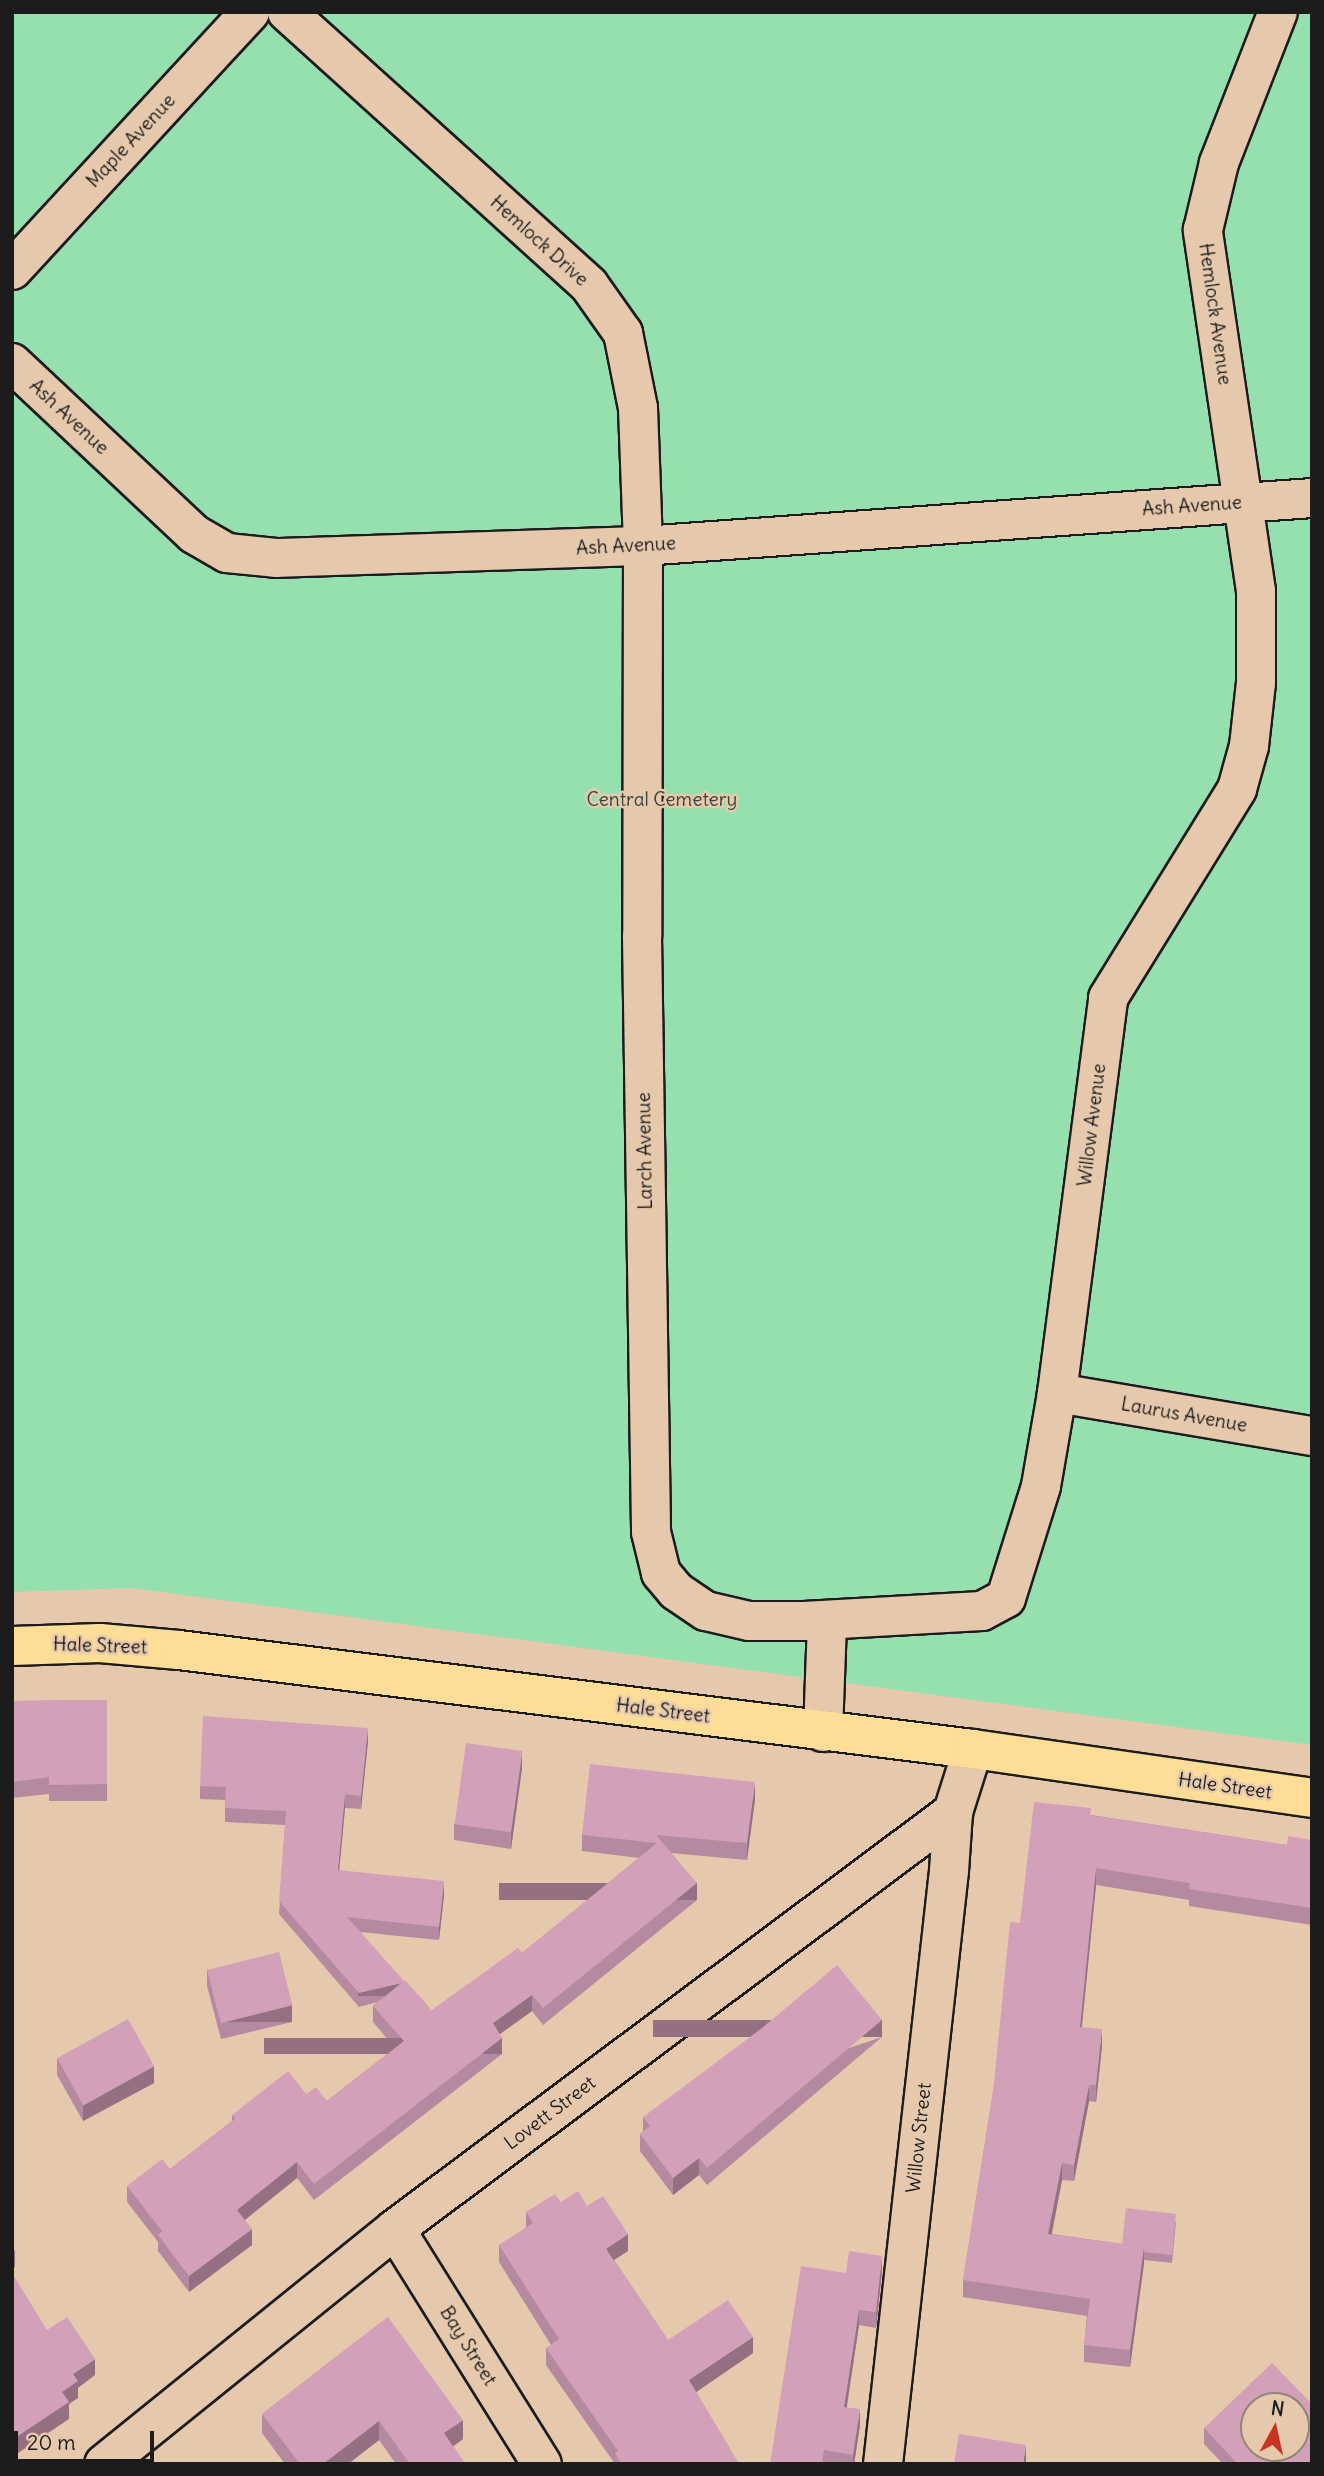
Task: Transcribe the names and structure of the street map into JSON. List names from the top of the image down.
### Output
{
  "streets": {
    "main road": ["Hale Street"],
    "street": [
      "Maple Avenue",
      "Hemlock Drive",
      "Hemlock Avenue",
      "Ash Avenue",
      "Willow Avenue",
      "Larch Avenue",
      "Laurus Avenue",
      "Lovett Street",
      "Willow Street",
      "Bay Street"
    ]
  },
  "crossings": [
    ["Hemlock Drive", "Ash Avenue"],
    ["Hemlock Drive", "Larch Avenue"],
    ["Hemlock Avenue", "Ash Avenue"],
    ["Hemlock Avenue", "Willow Avenue"],
    ["Ash Avenue", "Willow Avenue"],
    ["Ash Avenue", "Larch Avenue"],
    ["Willow Avenue", "Larch Avenue"],
    ["Willow Avenue", "Laurus Avenue"],
    ["Lovett Street", "Willow Street"],
    ["Lovett Street", "Bay Street"]
  ],
  "parks": ["Central Cemetery"],
  "scale_bar": "20 m",
  "north": "top"
}
